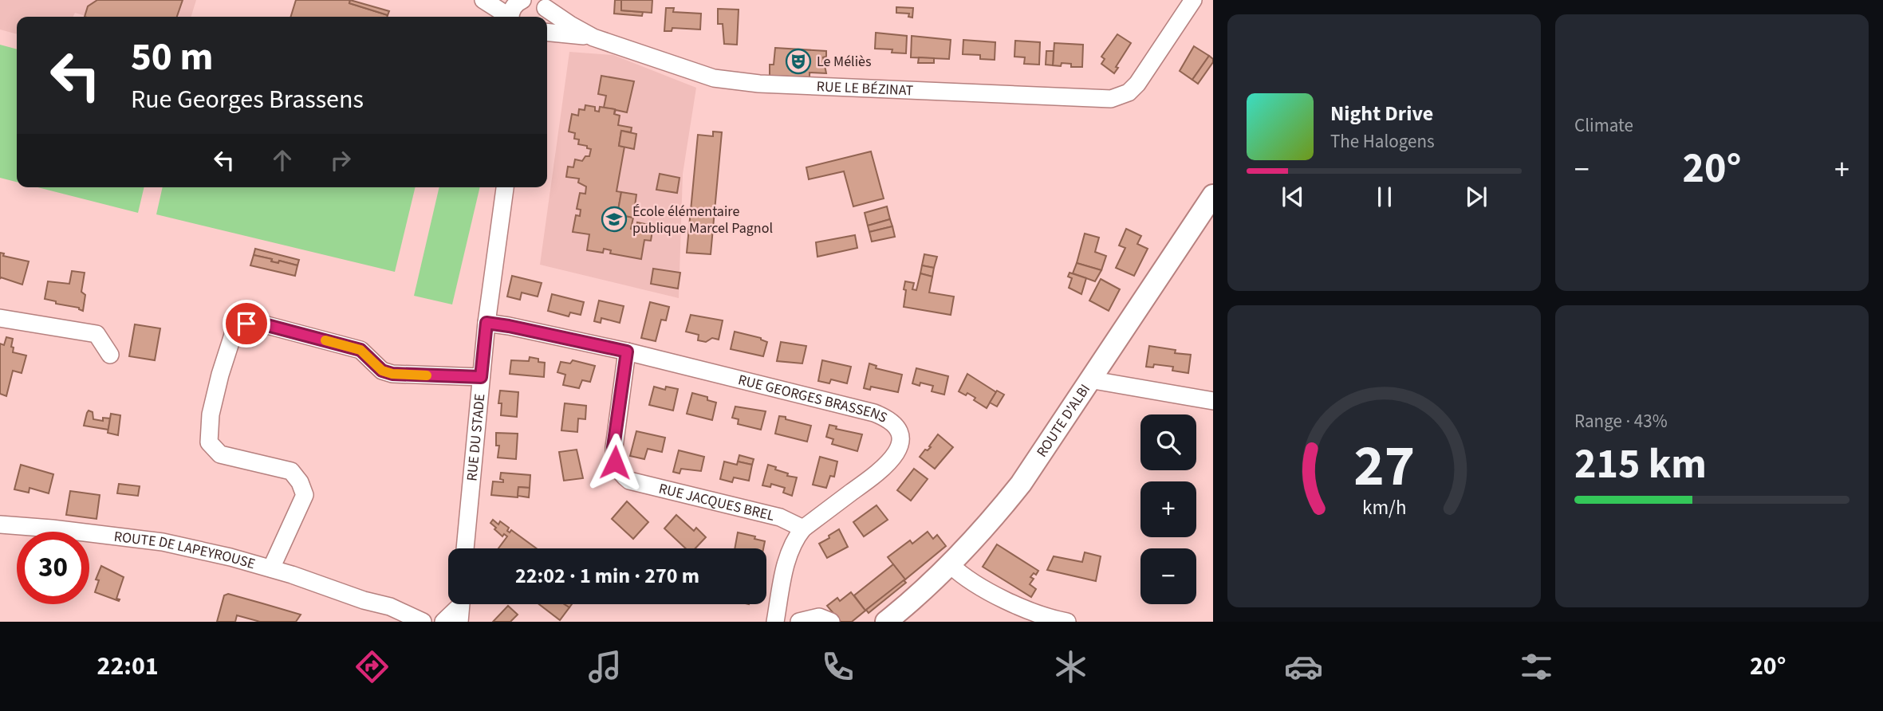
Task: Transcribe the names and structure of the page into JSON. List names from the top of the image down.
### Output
{
  "streets": {
    "main road": ["ROUTE D'ALBI"],
    "street": [
      "RUE LE BÉZINAT",
      "RUE GEORGES BRASSENS",
      "RUE DU STADE",
      "RUE JACQUES BREL",
      "ROUTE DE LAPEYROUSE"
    ]
  },
  "crossings": [
    ["RUE GEORGES BRASSENS", "RUE DU STADE"],
    ["RUE GEORGES BRASSENS", "RUE JACQUES BREL"]
  ],
  "places": {
    "theatre": ["Le Méliès"],
    "school or university": ["École élémentaire publique Marcel Pagnol"]
  },
  "page": {
    "tile": [
      "Climate",
      ["Range · 43%", "215 km"]
    ],
    "turn": ["50 m", "Rue Georges Brassens"],
    "song": ["Night Drive", "The Halogens"],
    "heat": ["−", "20°", "+"],
    "map_buttons": ["+", "−"],
    "limit": "30",
    "trip": "22:02 · 1 min · 270 m",
    "tabs": ["22:01", "20°"],
    "gauge": ["27", "km/h"]
  }
}
